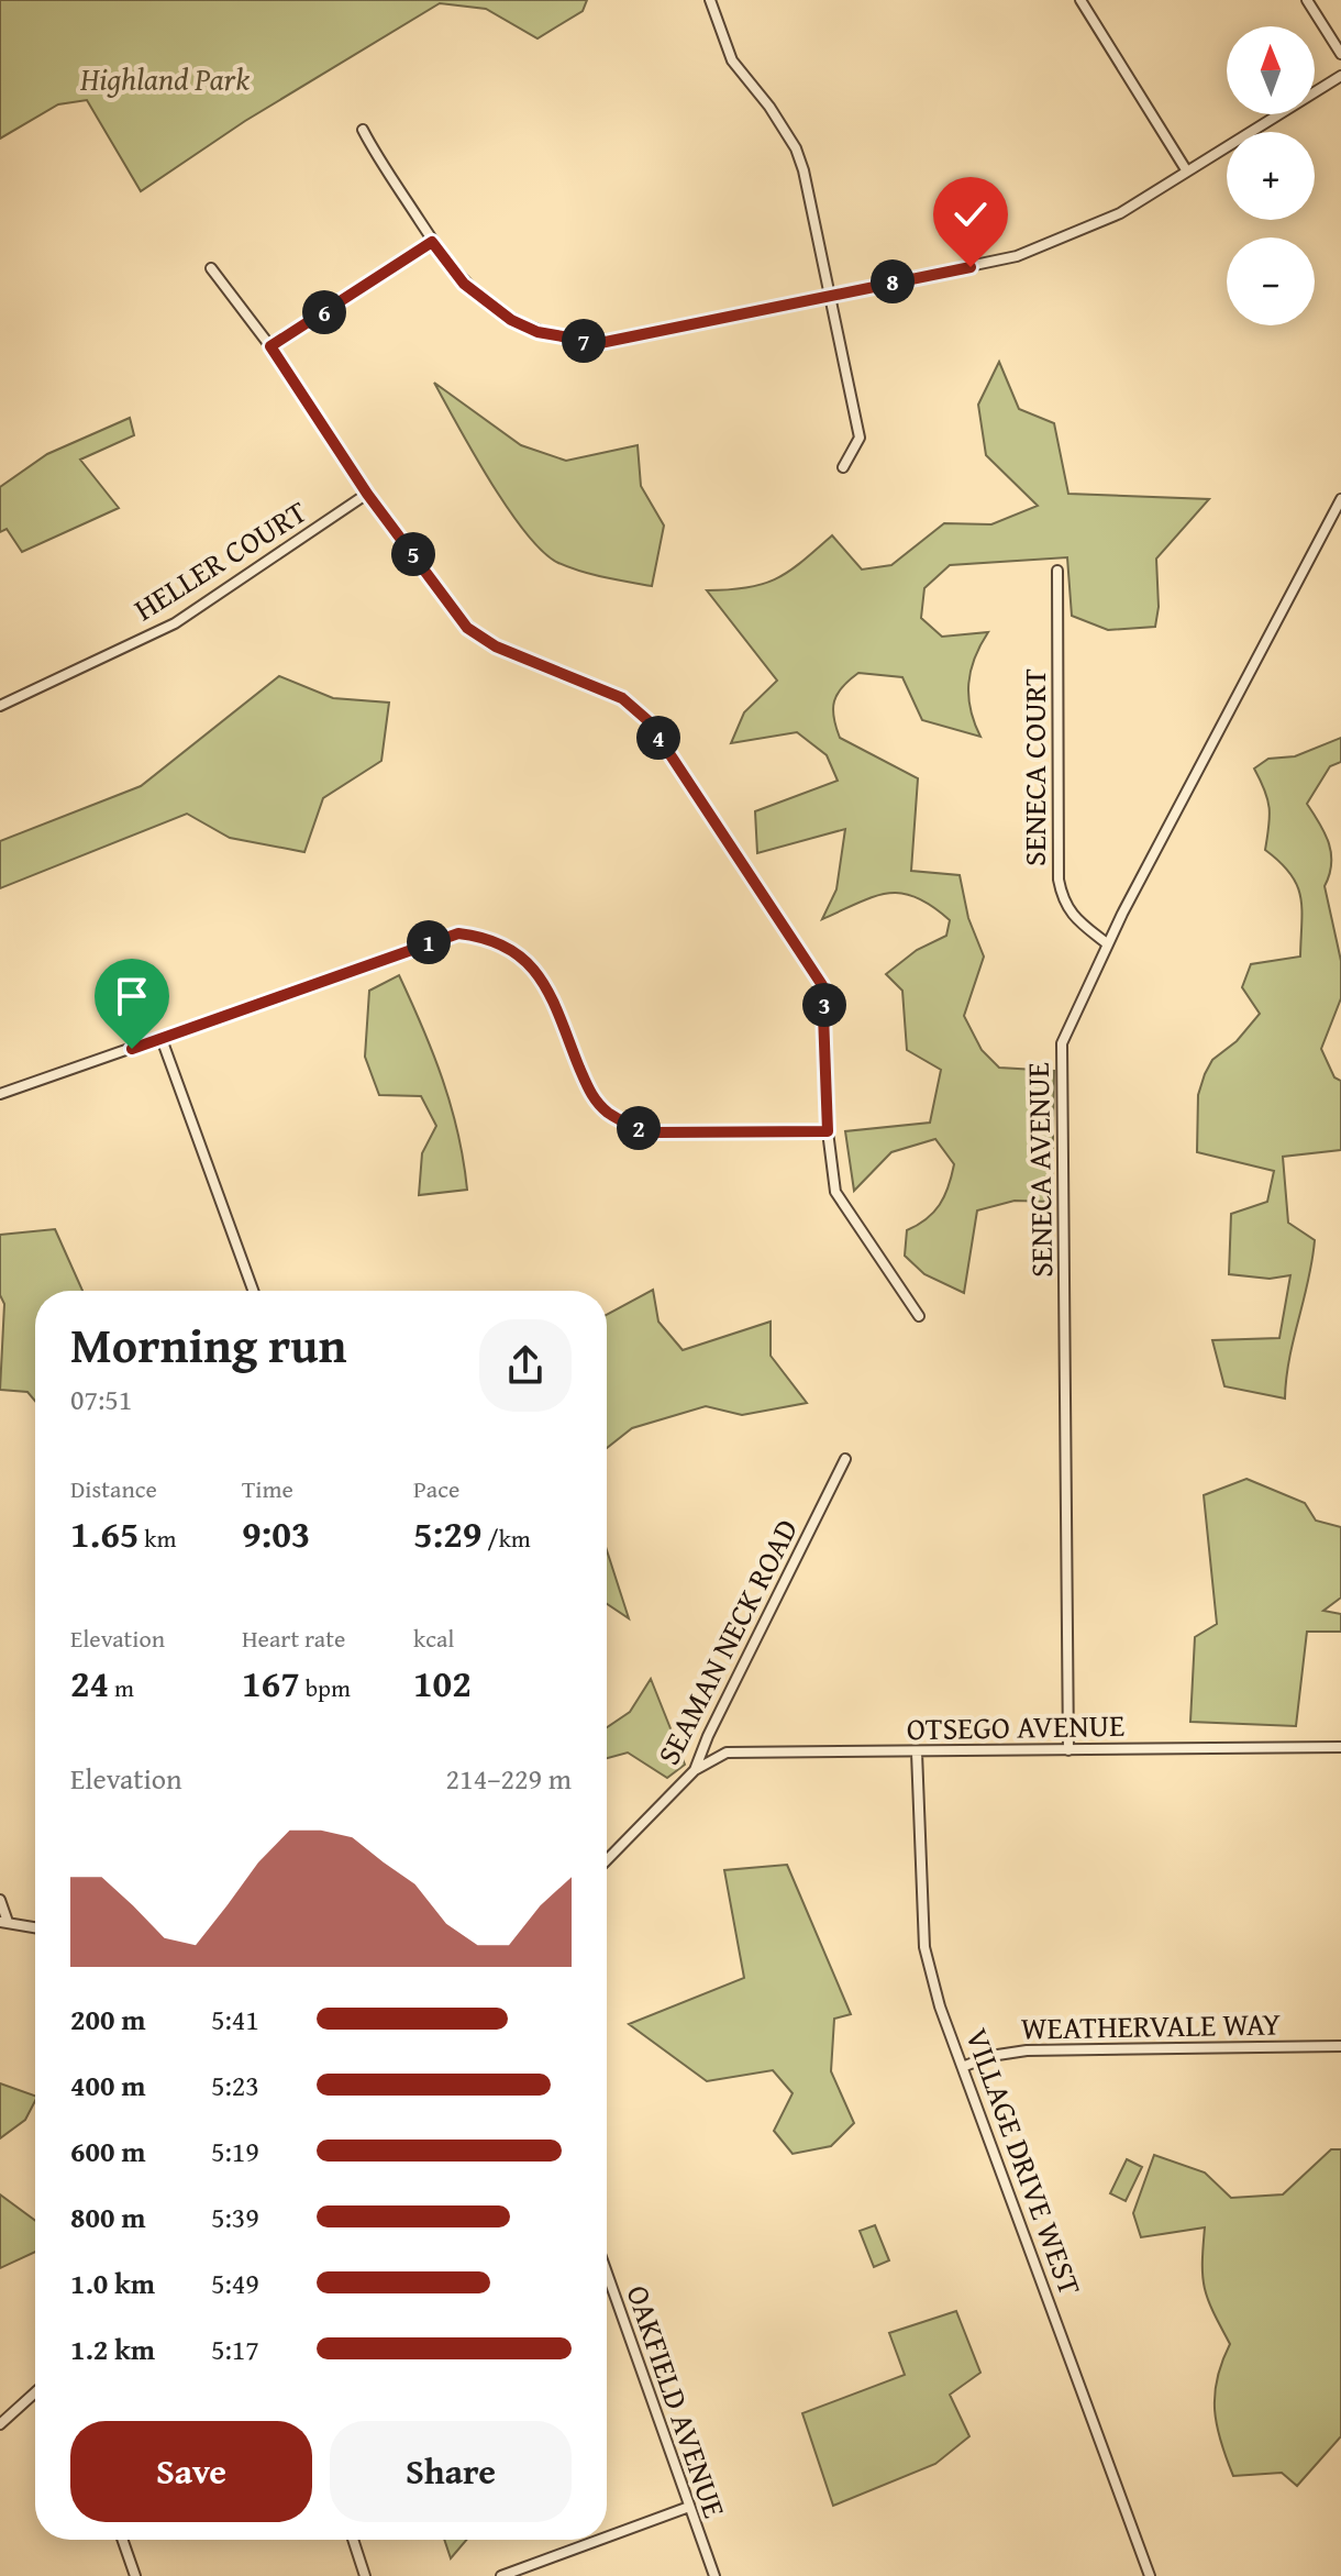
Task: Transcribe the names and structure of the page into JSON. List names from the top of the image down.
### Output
{
  "streets": {
    "street": [
      "HELLER COURT",
      "SENECA COURT",
      "SENECA AVENUE",
      "SEAMAN NECK ROAD",
      "OTSEGO AVENUE",
      "WEATHERVALE WAY",
      "VILLAGE DRIVE WEST",
      "OAKFIELD AVENUE"
    ]
  },
  "crossings": [
    ["SENECA COURT", "SENECA AVENUE"],
    ["SENECA AVENUE", "OTSEGO AVENUE"],
    ["SEAMAN NECK ROAD", "OTSEGO AVENUE"],
    ["OTSEGO AVENUE", "VILLAGE DRIVE WEST"],
    ["WEATHERVALE WAY", "VILLAGE DRIVE WEST"]
  ],
  "parks": ["Highland Park"],
  "north": "top",
  "page": {
    "map_buttons": ["+", "−"],
    "pins": [
      "8",
      "6",
      "7",
      "5",
      "4",
      "1",
      "3",
      "2"
    ],
    "heading": ["Morning run", "07:51"],
    "stats": [
      ["Distance", "1.65 km"],
      ["Time", "9:03"],
      ["Pace", "5:29 /km"],
      ["Elevation", "24 m"],
      ["Heart rate", "167 bpm"],
      ["kcal", "102"]
    ],
    "chart": ["Elevation", "214–229 m"],
    "list": [
      {
        "name": "200 m",
        "note": "5:41"
      },
      {
        "name": "400 m",
        "note": "5:23"
      },
      {
        "name": "600 m",
        "note": "5:19"
      },
      {
        "name": "800 m",
        "note": "5:39"
      },
      {
        "name": "1.0 km",
        "note": "5:49"
      },
      {
        "name": "1.2 km",
        "note": "5:17"
      }
    ],
    "buttons": ["Save", "Share"]
  }
}
